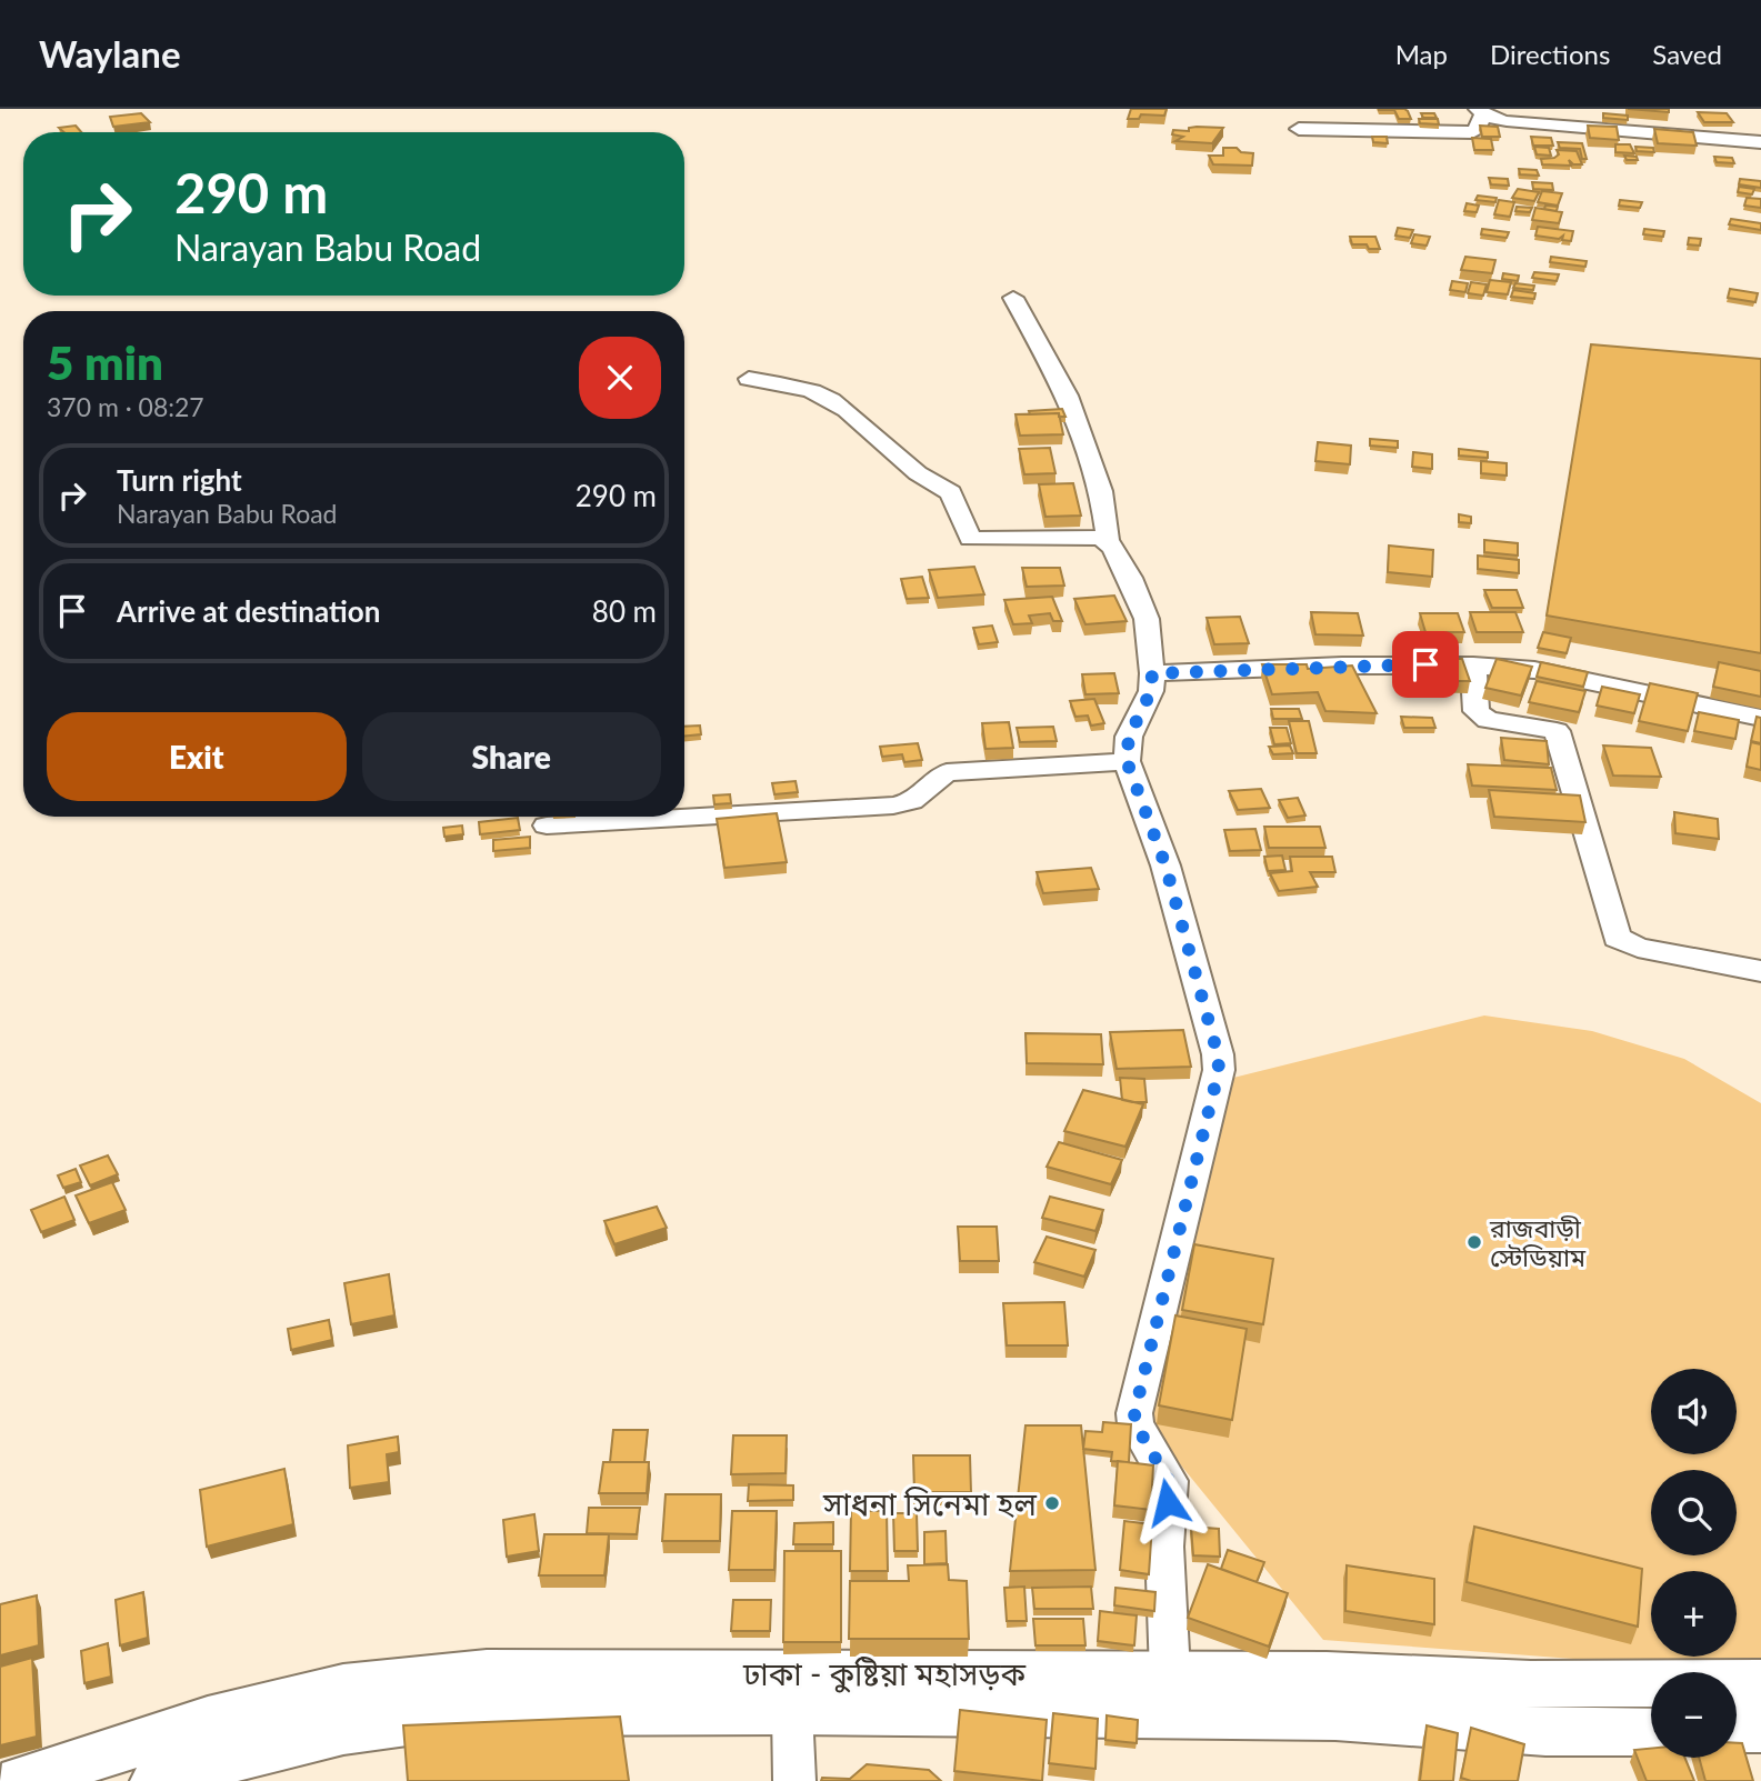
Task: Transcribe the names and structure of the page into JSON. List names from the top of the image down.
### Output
{
  "streets": {
    "main road": ["ঢাকা - কুষ্টিয়া মহাসড়ক"]
  },
  "places": ["রাজবাড়ী স্টেডিয়াম", "সাধনা সিনেমা হল"],
  "page": {
    "header": "Waylane",
    "nav": ["Map", "Directions", "Saved"],
    "turn": ["290 m", "Narayan Babu Road"],
    "heading": ["5 min", "370 m · 08:27"],
    "list": [
      {
        "name": "Turn right",
        "note": "Narayan Babu Road",
        "value": "290 m"
      },
      {
        "name": "Arrive at destination",
        "value": "80 m"
      }
    ],
    "buttons": ["Exit", "Share"],
    "map_buttons": ["+", "−"]
  }
}
